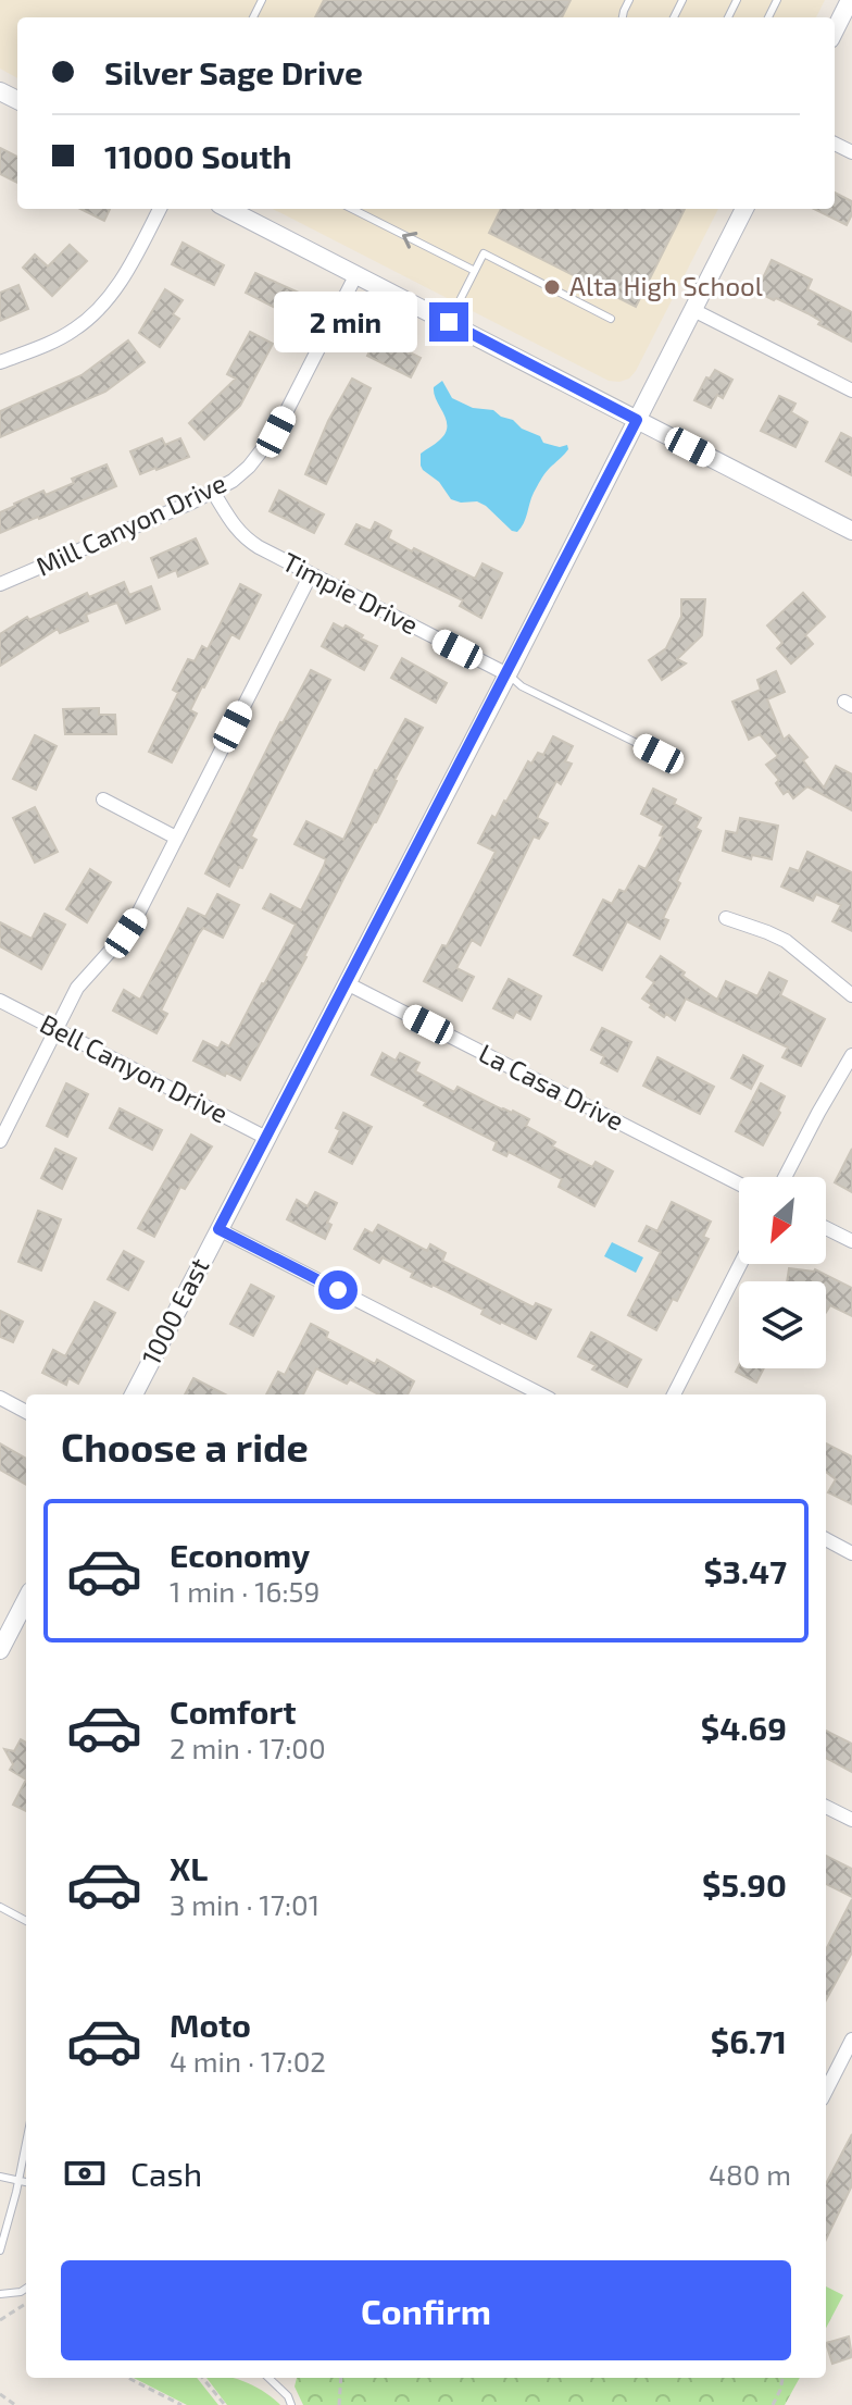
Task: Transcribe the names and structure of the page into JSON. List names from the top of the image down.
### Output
{
  "streets": {
    "street": [
      "Mill Canyon Drive",
      "Timpie Drive",
      "Bell Canyon Drive",
      "La Casa Drive",
      "1000 East"
    ]
  },
  "crossings": [
    ["Mill Canyon Drive", "Timpie Drive"],
    ["Timpie Drive", "1000 East"],
    ["Bell Canyon Drive", "1000 East"],
    ["La Casa Drive", "1000 East"]
  ],
  "places": ["Alta High School"],
  "north": "bottom left",
  "page": {
    "banner": ["Silver Sage Drive", "11000 South"],
    "bubble": "2 min",
    "heading": "Choose a ride",
    "list": [
      {
        "name": "Economy",
        "note": "1 min · 16:59",
        "value": "$3.47"
      },
      {
        "name": "Comfort",
        "note": "2 min · 17:00",
        "value": "$4.69"
      },
      {
        "name": "XL",
        "note": "3 min · 17:01",
        "value": "$5.90"
      },
      {
        "name": "Moto",
        "note": "4 min · 17:02",
        "value": "$6.71"
      }
    ],
    "pay": ["Cash", "480 m"],
    "buttons": "Confirm"
  }
}
